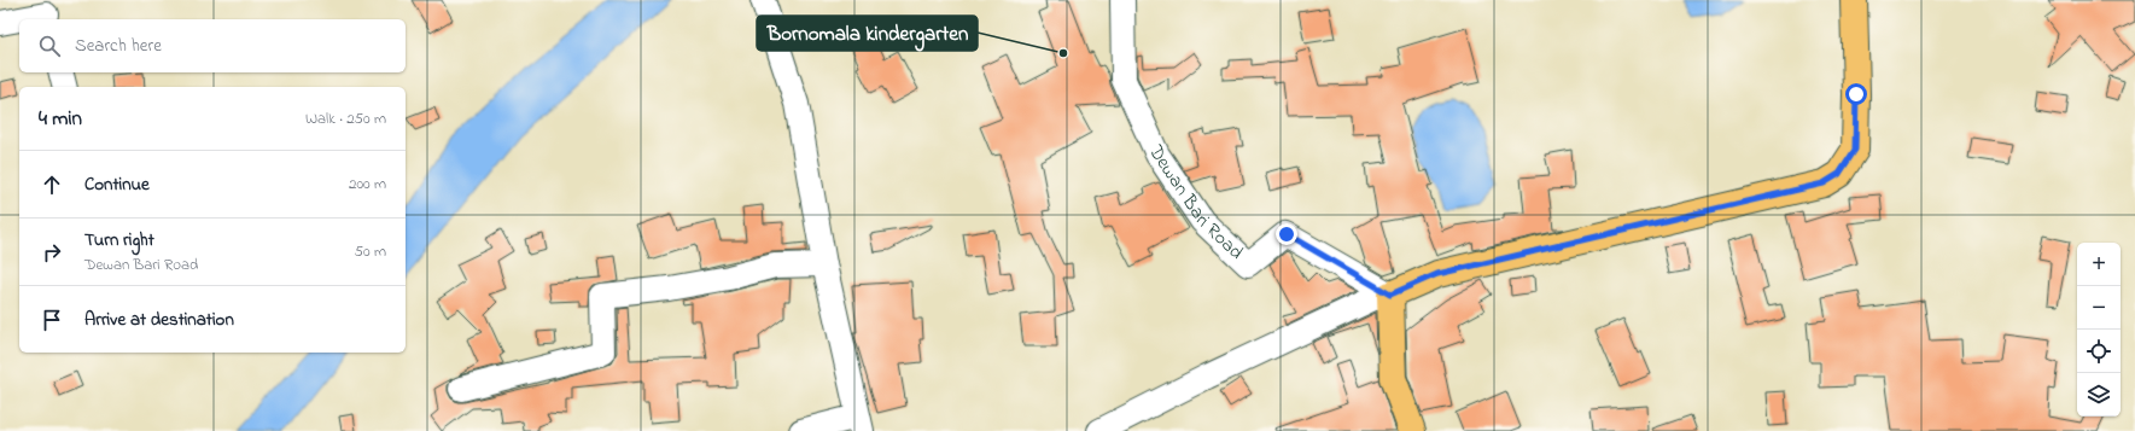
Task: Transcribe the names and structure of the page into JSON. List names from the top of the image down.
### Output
{
  "streets": {
    "street": ["Dewan Bari Road"]
  },
  "places": ["Bornomala kindergarten"],
  "page": {
    "search": "Search here",
    "heading": ["4 min", "Walk · 250 m"],
    "list": [
      ["Continue", "200 m"],
      ["Turn right", "Dewan Bari Road", "50 m"],
      "Arrive at destination"
    ],
    "map_buttons": ["+", "−"]
  }
}
